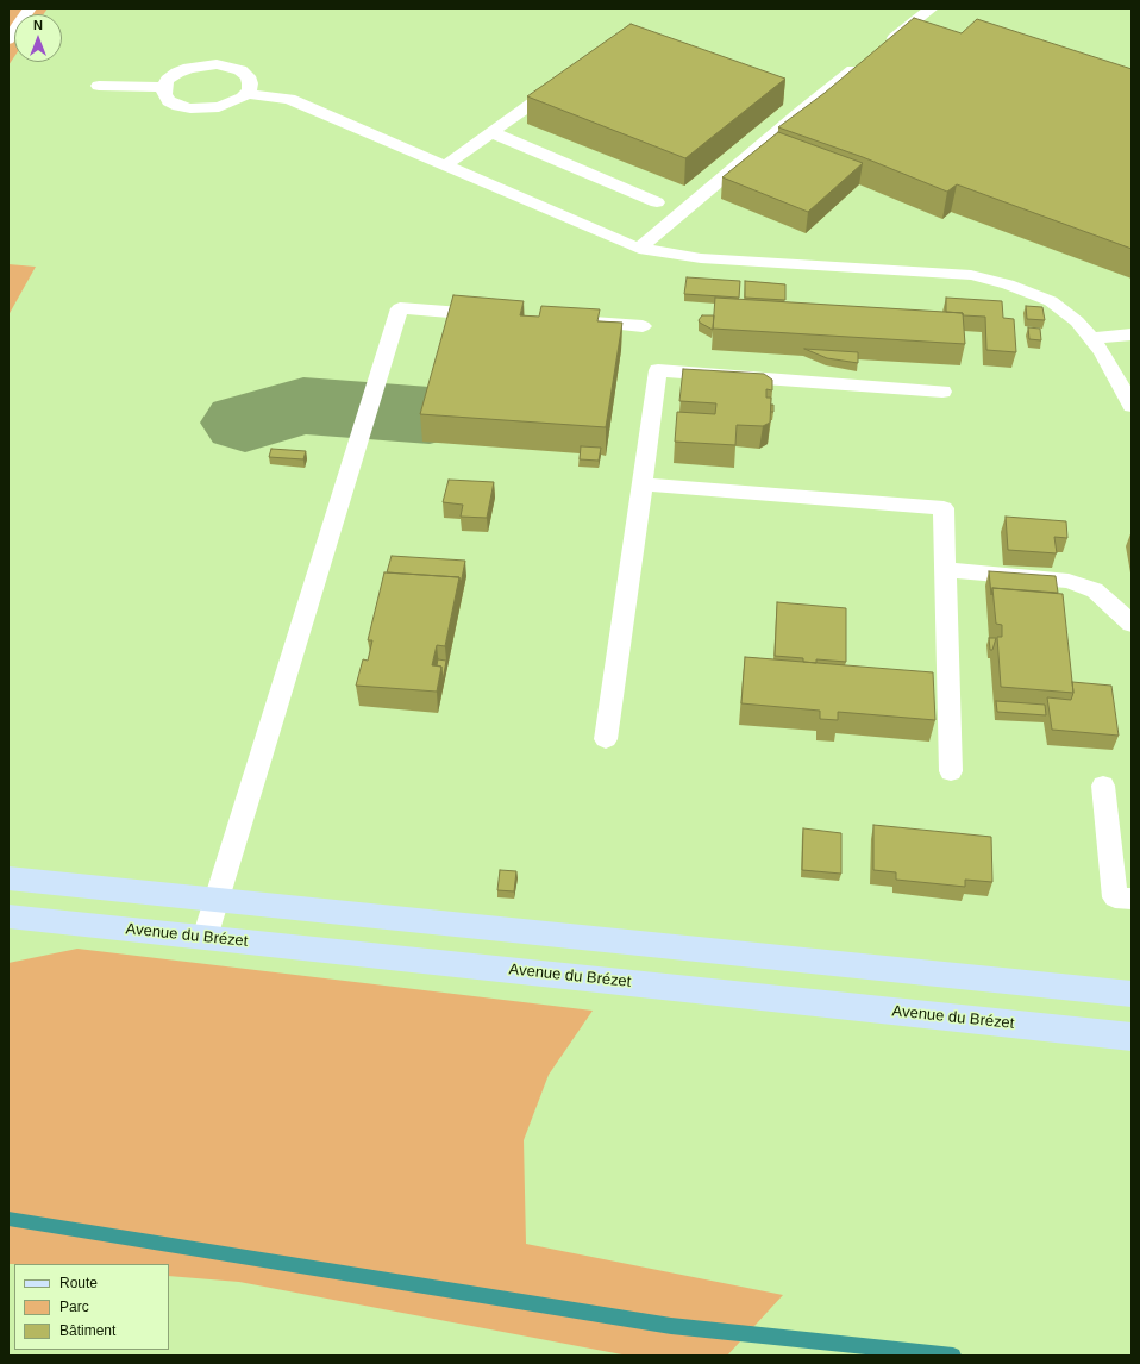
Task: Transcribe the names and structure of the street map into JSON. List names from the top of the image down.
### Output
{
  "streets": {
    "main road": ["Avenue du Brézet"]
  },
  "legend": ["Route", "Parc", "Bâtiment"],
  "north": "top"
}
